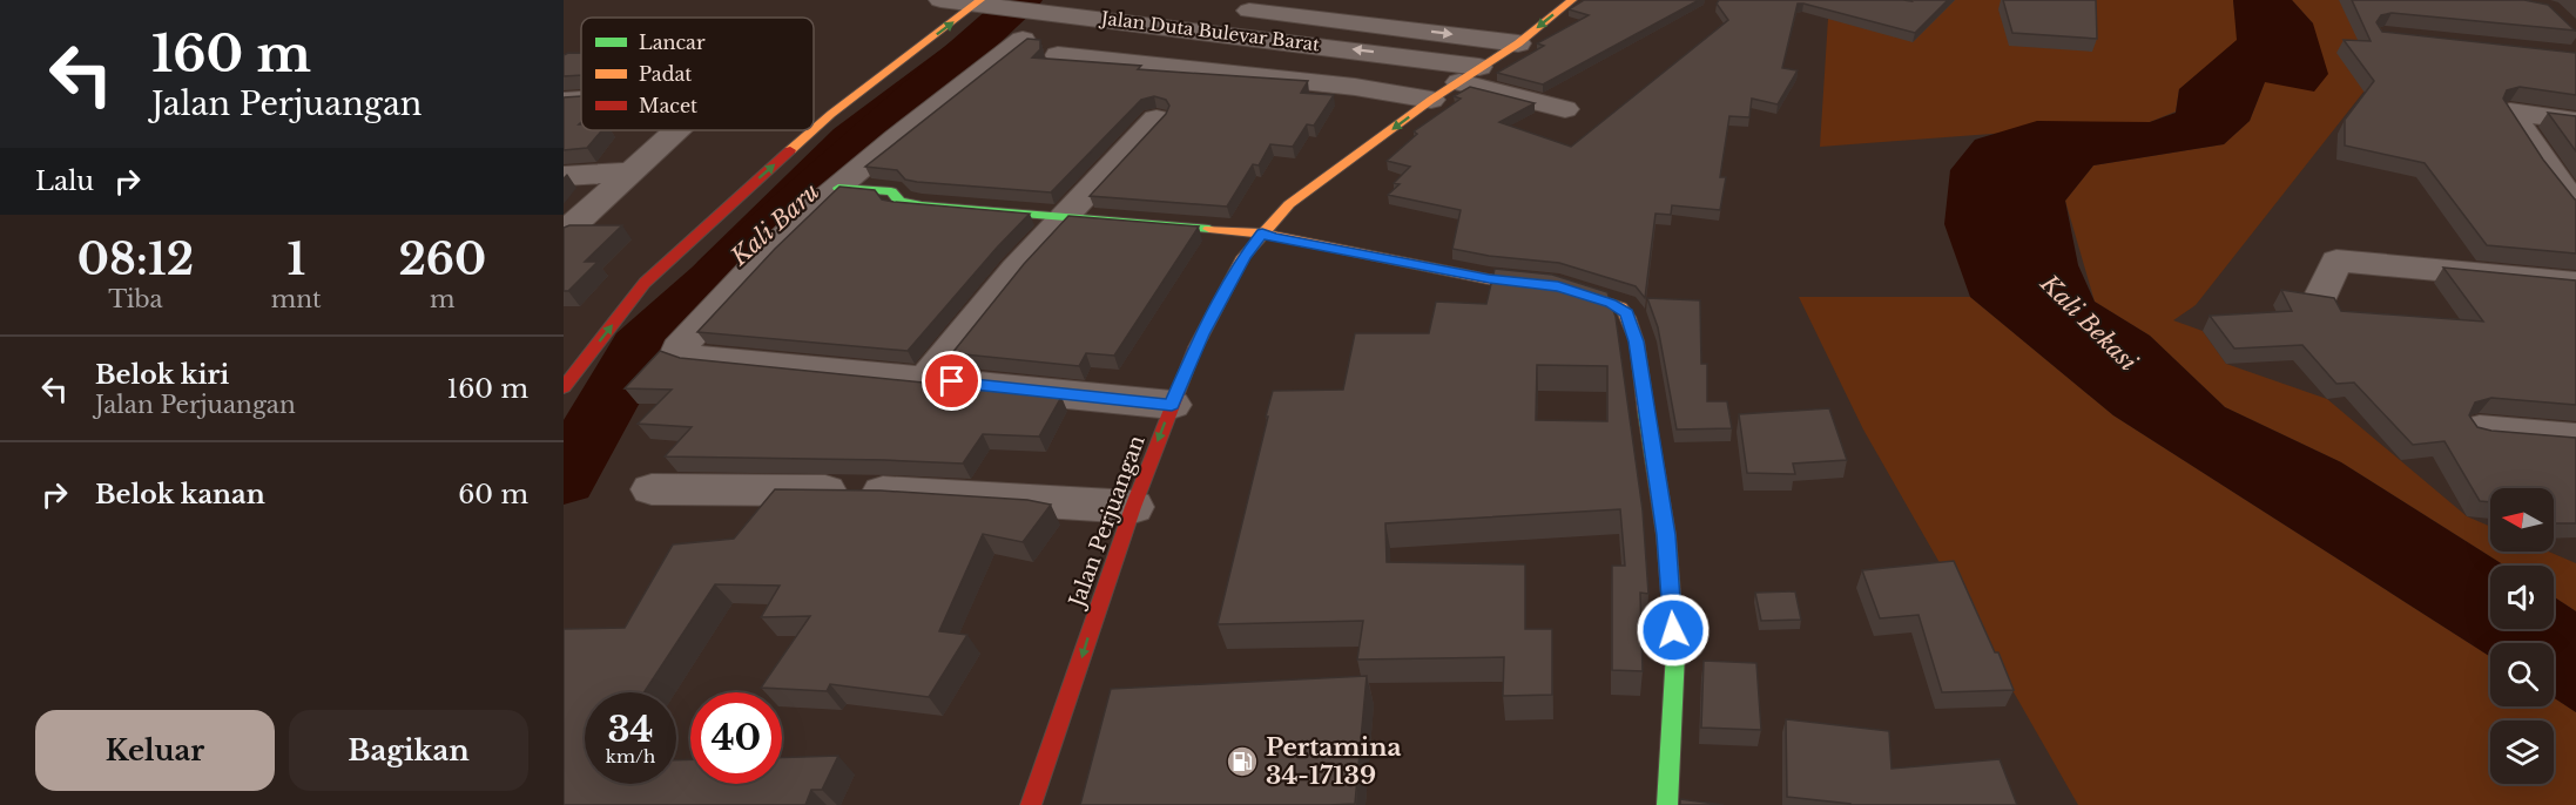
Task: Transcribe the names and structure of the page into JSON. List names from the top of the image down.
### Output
{
  "streets": {
    "main road": ["Jalan Perjuangan"],
    "street": ["Jalan Duta Bulevar Barat"]
  },
  "crossings": [
    ["Jalan Duta Bulevar Barat", "Jalan Perjuangan"]
  ],
  "one_way": ["Jalan Perjuangan"],
  "water": ["Kali Baru", "Kali Bekasi"],
  "places": {
    "fuel station": ["Pertamina 34-17139"]
  },
  "legend": ["Lancar", "Padat", "Macet"],
  "north": "left",
  "page": {
    "turn": ["160 m", "Jalan Perjuangan"],
    "then": "Lalu",
    "eta": [
      "08:12",
      "Tiba",
      "1",
      "mnt",
      "260",
      "m"
    ],
    "list": [
      {
        "name": "Belok kiri",
        "note": "Jalan Perjuangan",
        "value": "160 m"
      },
      {
        "name": "Belok kanan",
        "value": "60 m"
      }
    ],
    "speed": "34 km/h",
    "limit": "40",
    "buttons": ["Keluar", "Bagikan"]
  }
}
